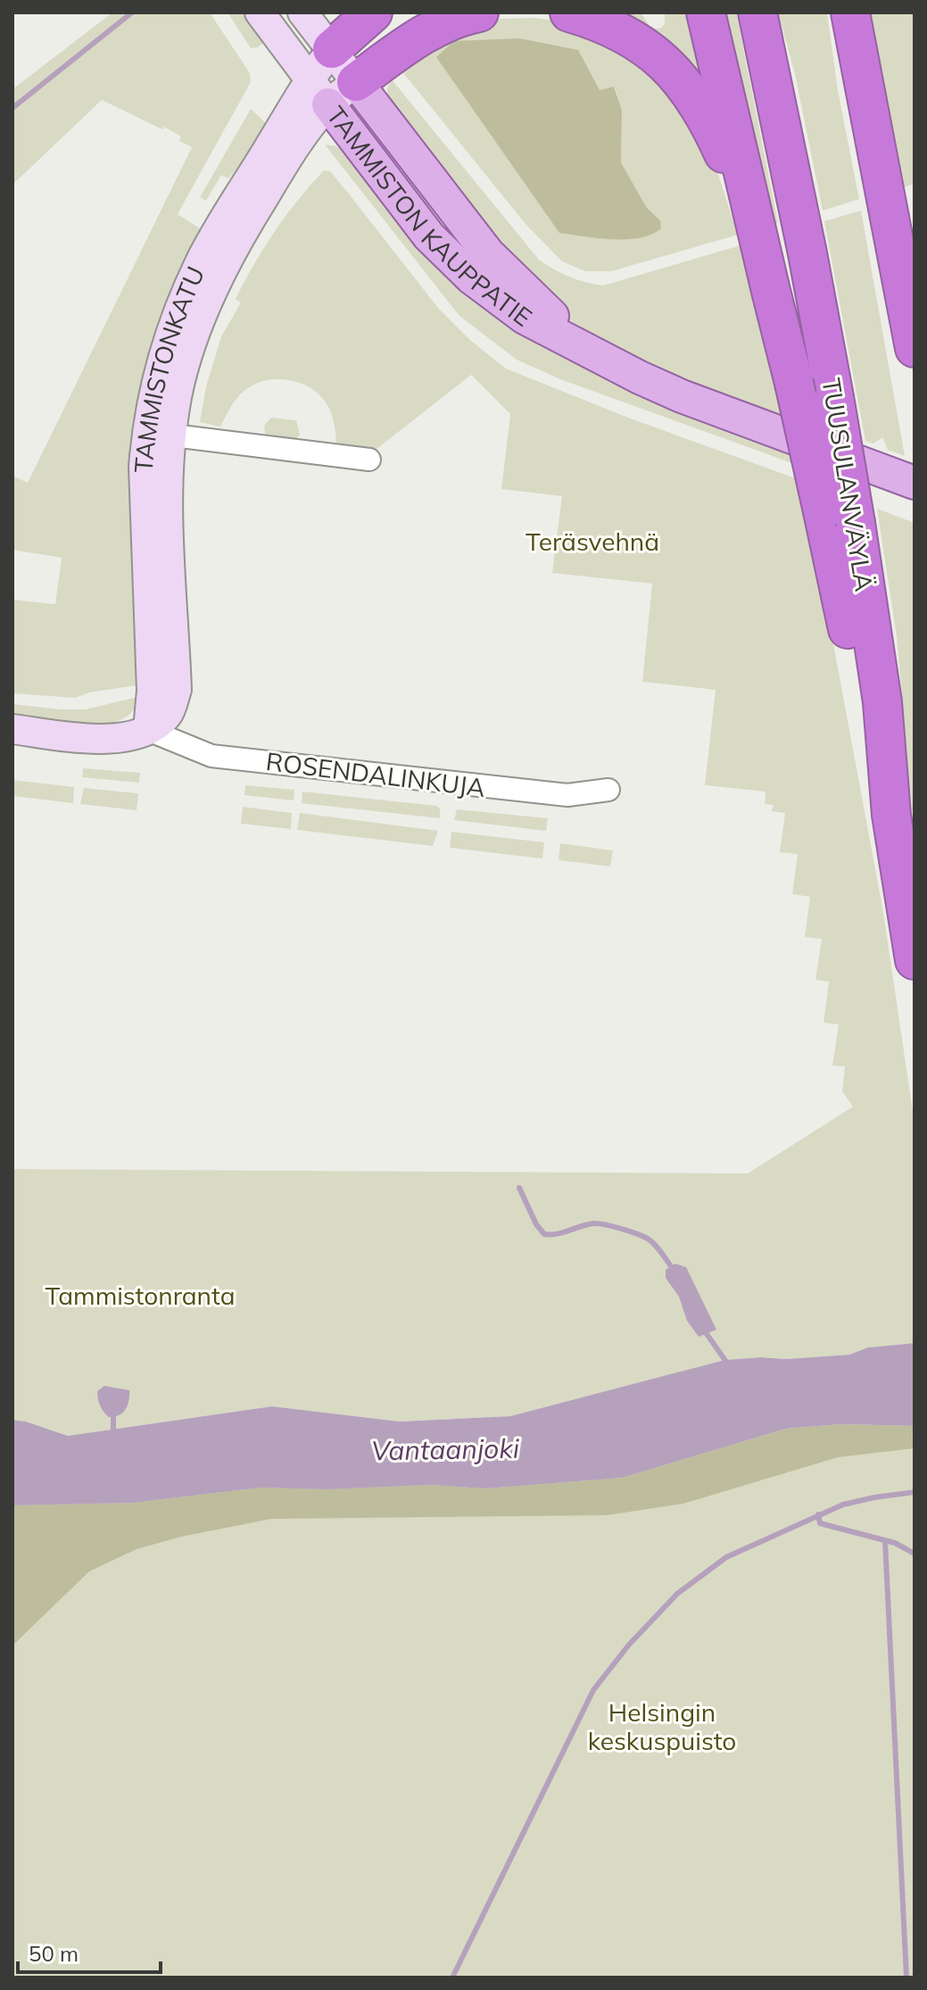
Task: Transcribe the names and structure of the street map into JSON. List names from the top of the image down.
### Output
{
  "streets": {
    "highway": ["TUUSULANVÄYLÄ"],
    "main road": ["TAMMISTON KAUPPATIE"],
    "street": ["TAMMISTONKATU", "ROSENDALINKUJA"]
  },
  "crossings": [
    ["TAMMISTON KAUPPATIE", "TAMMISTONKATU"],
    ["TAMMISTONKATU", "ROSENDALINKUJA"]
  ],
  "water": ["Vantaanjoki"],
  "parks": ["Teräsvehnä", "Tammistonranta", "Helsingin keskuspuisto"],
  "scale_bar": "50 m"
}
